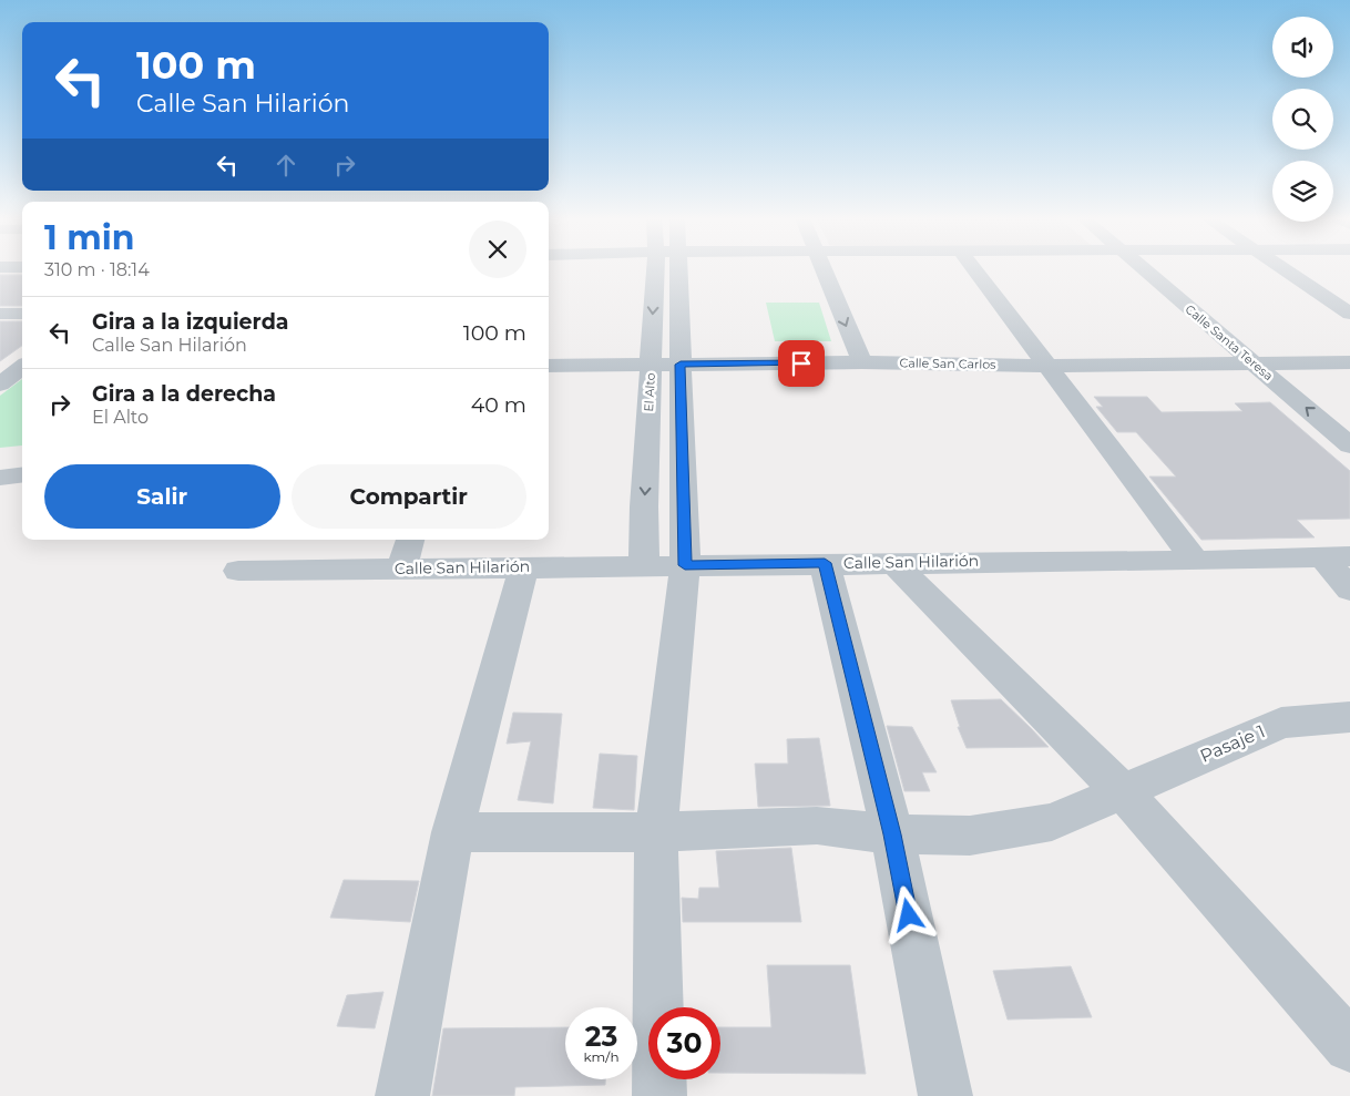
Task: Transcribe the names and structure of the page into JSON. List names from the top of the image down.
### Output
{
  "streets": {
    "street": [
      "Calle Santa Teresa",
      "Calle San Carlos",
      "El Alto",
      "Calle San Hilarión",
      "Pasaje 1"
    ]
  },
  "crossings": [
    ["Calle Santa Teresa", "Calle San Carlos"],
    ["Calle San Carlos", "El Alto"],
    ["El Alto", "Calle San Hilarión"],
    ["El Alto", "Pasaje 1"]
  ],
  "page": {
    "turn": ["100 m", "Calle San Hilarión"],
    "heading": ["1 min", "310 m · 18:14"],
    "list": [
      {
        "name": "Gira a la izquierda",
        "note": "Calle San Hilarión",
        "value": "100 m"
      },
      {
        "name": "Gira a la derecha",
        "note": "El Alto",
        "value": "40 m"
      }
    ],
    "buttons": ["Salir", "Compartir"],
    "speed": "23 km/h",
    "limit": "30"
  }
}
